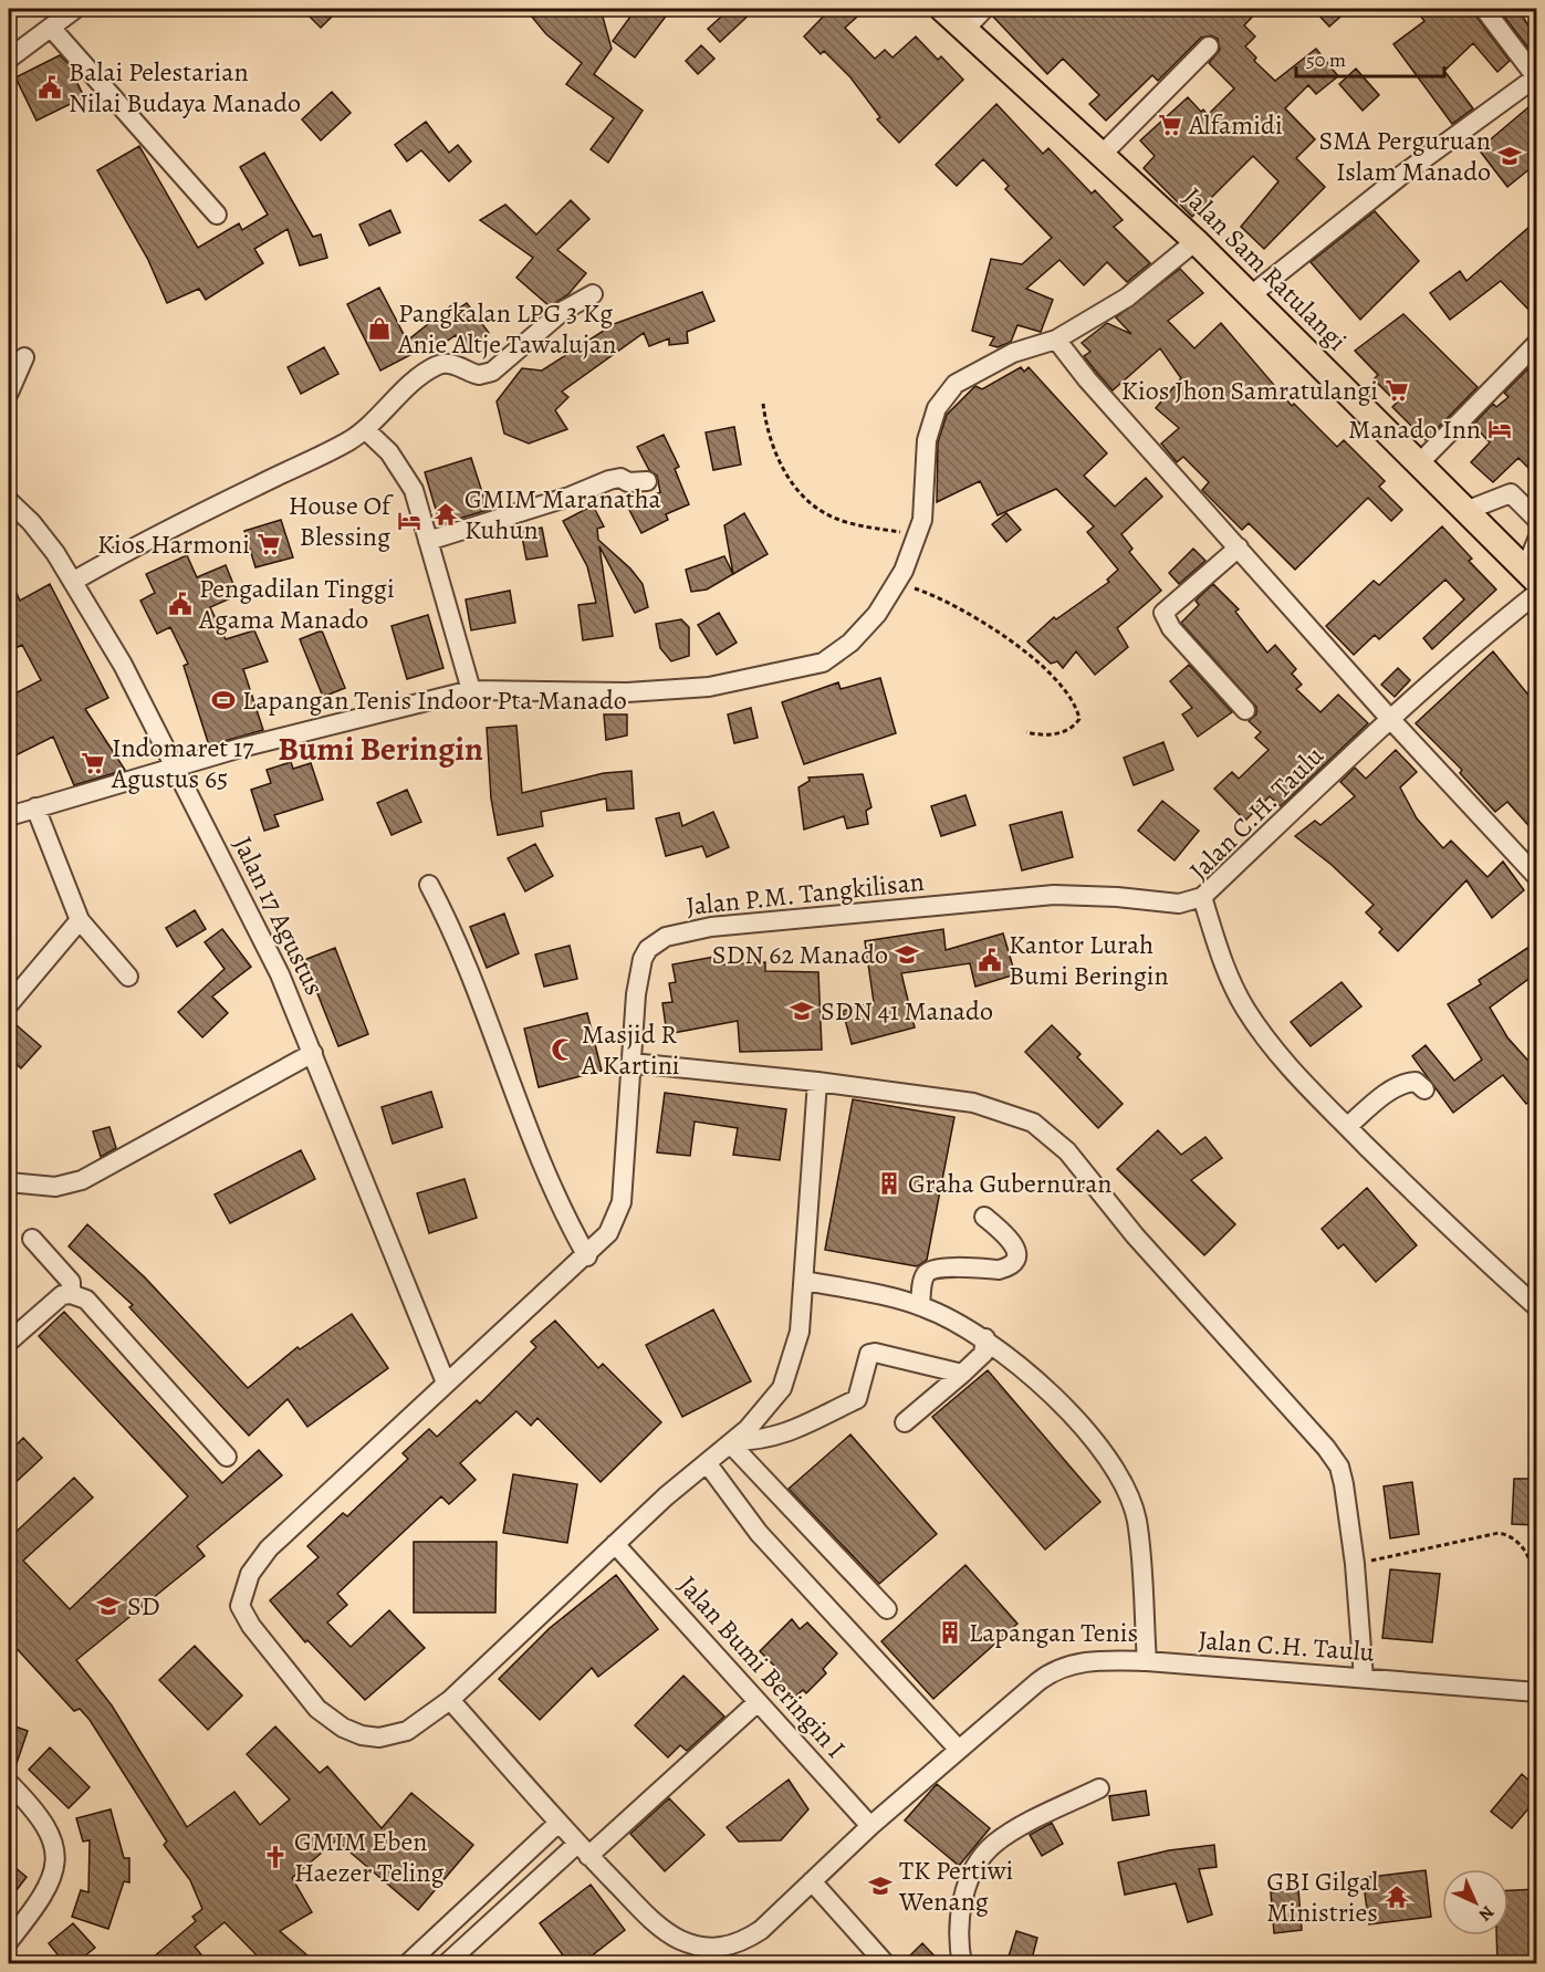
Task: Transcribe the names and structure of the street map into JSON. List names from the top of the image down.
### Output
{
  "streets": {
    "main road": ["Jalan Sam Ratulangi"],
    "street": [
      "Jalan C.H. Taulu",
      "Jalan P.M. Tangkilisan",
      "Jalan 17 Agustus",
      "Jalan Bumi Beringin I"
    ]
  },
  "crossings": [
    ["Jalan C.H. Taulu", "Jalan P.M. Tangkilisan"],
    ["Jalan C.H. Taulu", "Jalan Bumi Beringin I"],
    ["Jalan P.M. Tangkilisan", "Jalan 17 Agustus"]
  ],
  "districts": ["Bumi Beringin"],
  "places": {
    "public building": ["Balai Pelestarian Nilai Budaya Manado", "Pengadilan Tinggi Agama Manado", "Kantor Lurah Bumi Beringin"],
    "supermarket": [
      "Alfamidi",
      "Kios Jhon Samratulangi",
      "Kios Harmoni",
      "Indomaret 17 Agustus 65"
    ],
    "school or university": [
      "SMA Perguruan Islam Manado",
      "SDN 62 Manado",
      "SDN 41 Manado",
      "SD",
      "TK Pertiwi Wenang"
    ],
    "shop": ["Pangkalan LPG 3 Kg Anie Altje Tawalujan"],
    "hotel": ["Manado Inn", "House Of Blessing"],
    "temple": ["GMIM Maranatha Kuhun", "GBI Gilgal Ministries"],
    "sports": ["Lapangan Tenis Indoor Pta Manado"],
    "mosque": ["Masjid R A Kartini"],
    "building": ["Graha Gubernuran", "Lapangan Tenis"],
    "church": ["GMIM Eben Haezer Teling"]
  },
  "scale_bar": "50 m",
  "north": "bottom right"
}
